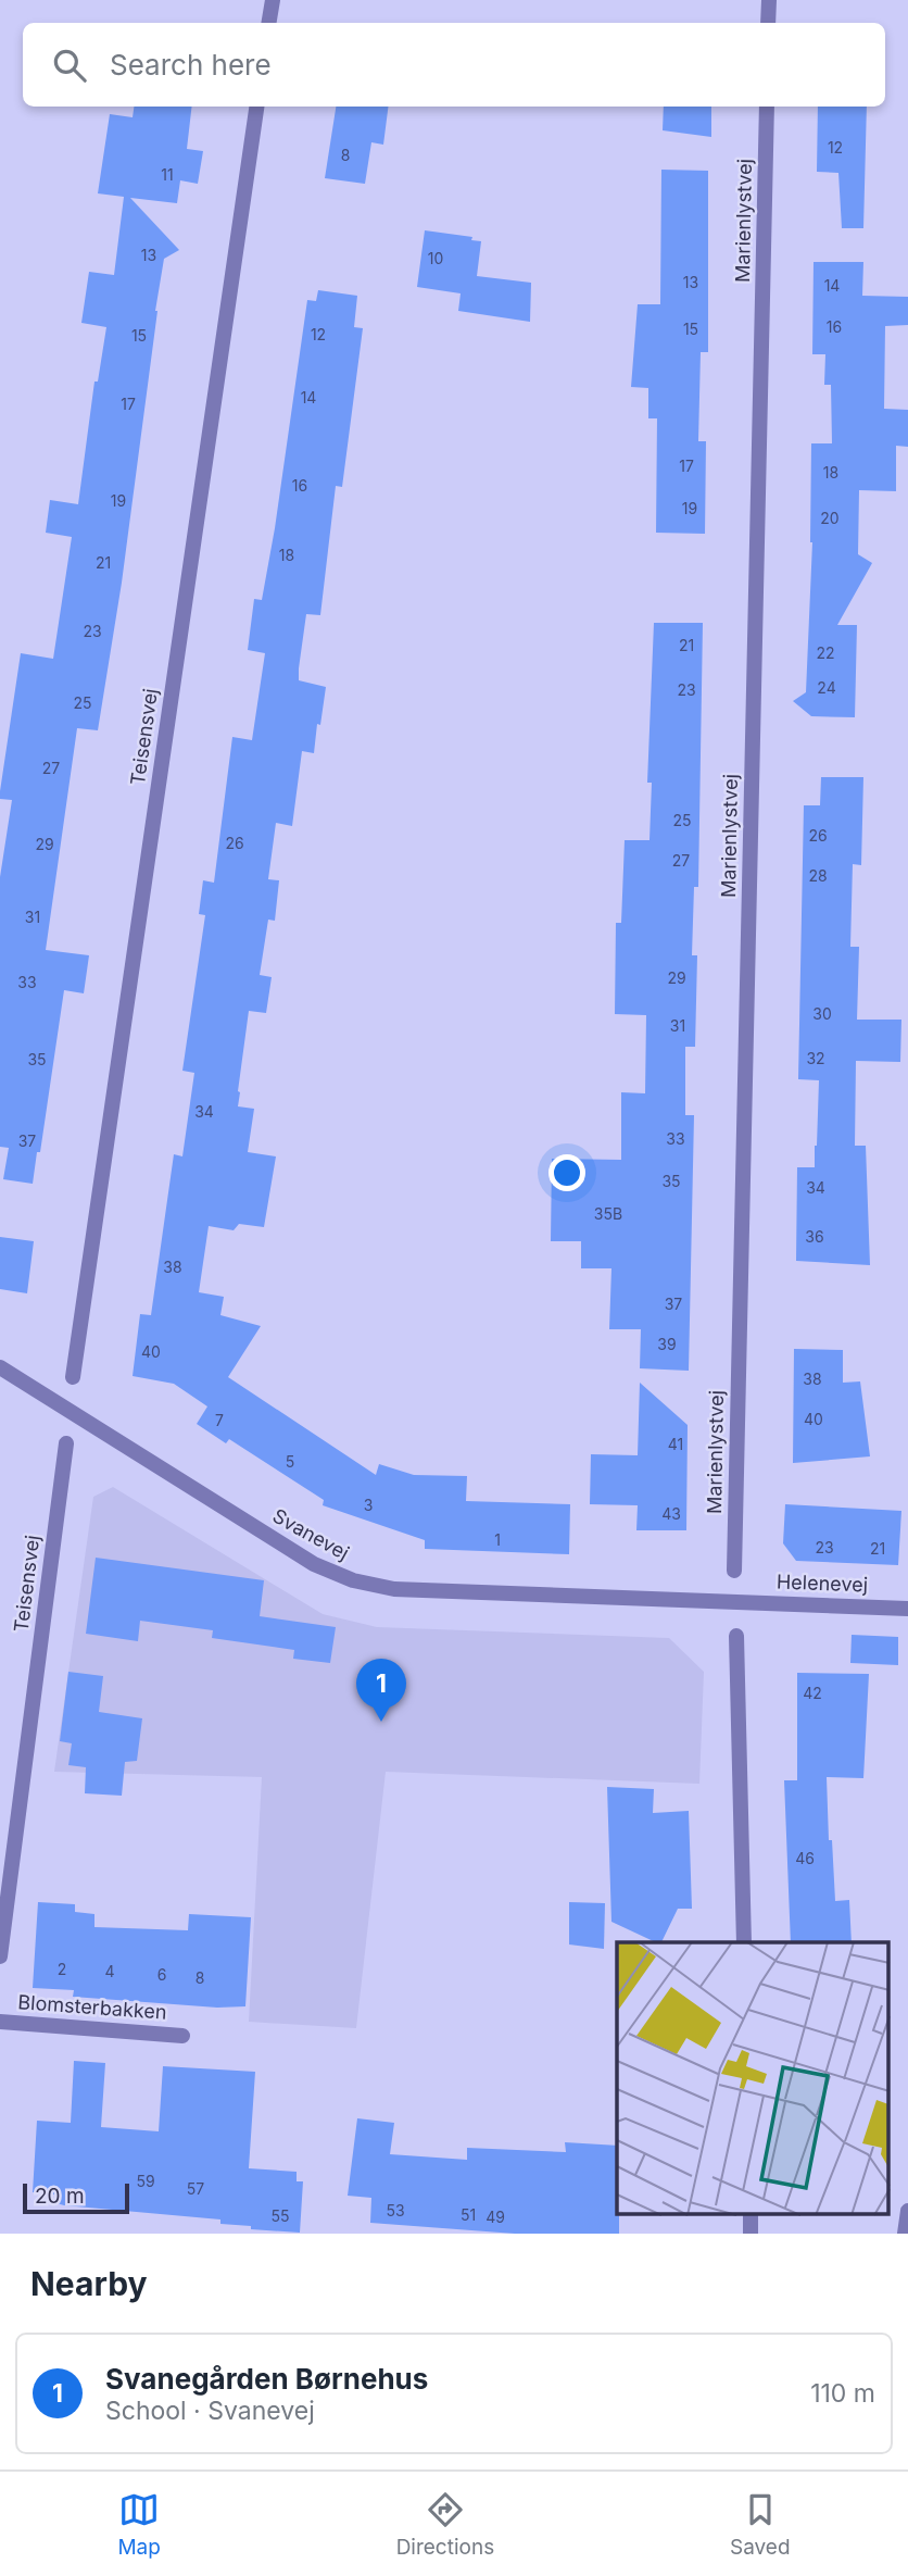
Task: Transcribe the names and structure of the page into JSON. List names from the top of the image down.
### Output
{
  "streets": {
    "street": [
      "Marienlystvej",
      "Teisensvej",
      "Svanevej",
      "Helenevej",
      "Blomsterbakken"
    ]
  },
  "crossings": [
    ["Svanevej", "Helenevej"]
  ],
  "house_numbers": [
    "12",
    "8",
    "11",
    "13",
    "10",
    "13",
    "14",
    "16",
    "15",
    "12",
    "15",
    "14",
    "17",
    "17",
    "18",
    "16",
    "19",
    "19",
    "20",
    "18",
    "21",
    "23",
    "21",
    "22",
    "24",
    "23",
    "25",
    "27",
    "25",
    "26",
    "26",
    "29",
    "27",
    "28",
    "31",
    "29",
    "33",
    "30",
    "31",
    "32",
    "35",
    "34",
    "33",
    "37",
    "35",
    "34",
    "35B",
    "36",
    "38",
    "37",
    "39",
    "40",
    "38",
    "40",
    "7",
    "41",
    "5",
    "3",
    "43",
    "1",
    "23",
    "21",
    "42",
    "46",
    "2",
    "4",
    "6",
    "8",
    "59",
    "57",
    "53",
    "51",
    "55",
    "49"
  ],
  "scale_bar": "20 m",
  "page": {
    "search": "Search here",
    "pins": "1",
    "scale": "20 m",
    "heading": "Nearby",
    "list": [
      {
        "mark": "1",
        "name": "Svanegården Børnehus",
        "note": "School · Svanevej",
        "value": "110 m"
      }
    ],
    "nav": ["Map", "Directions", "Saved"]
  }
}
